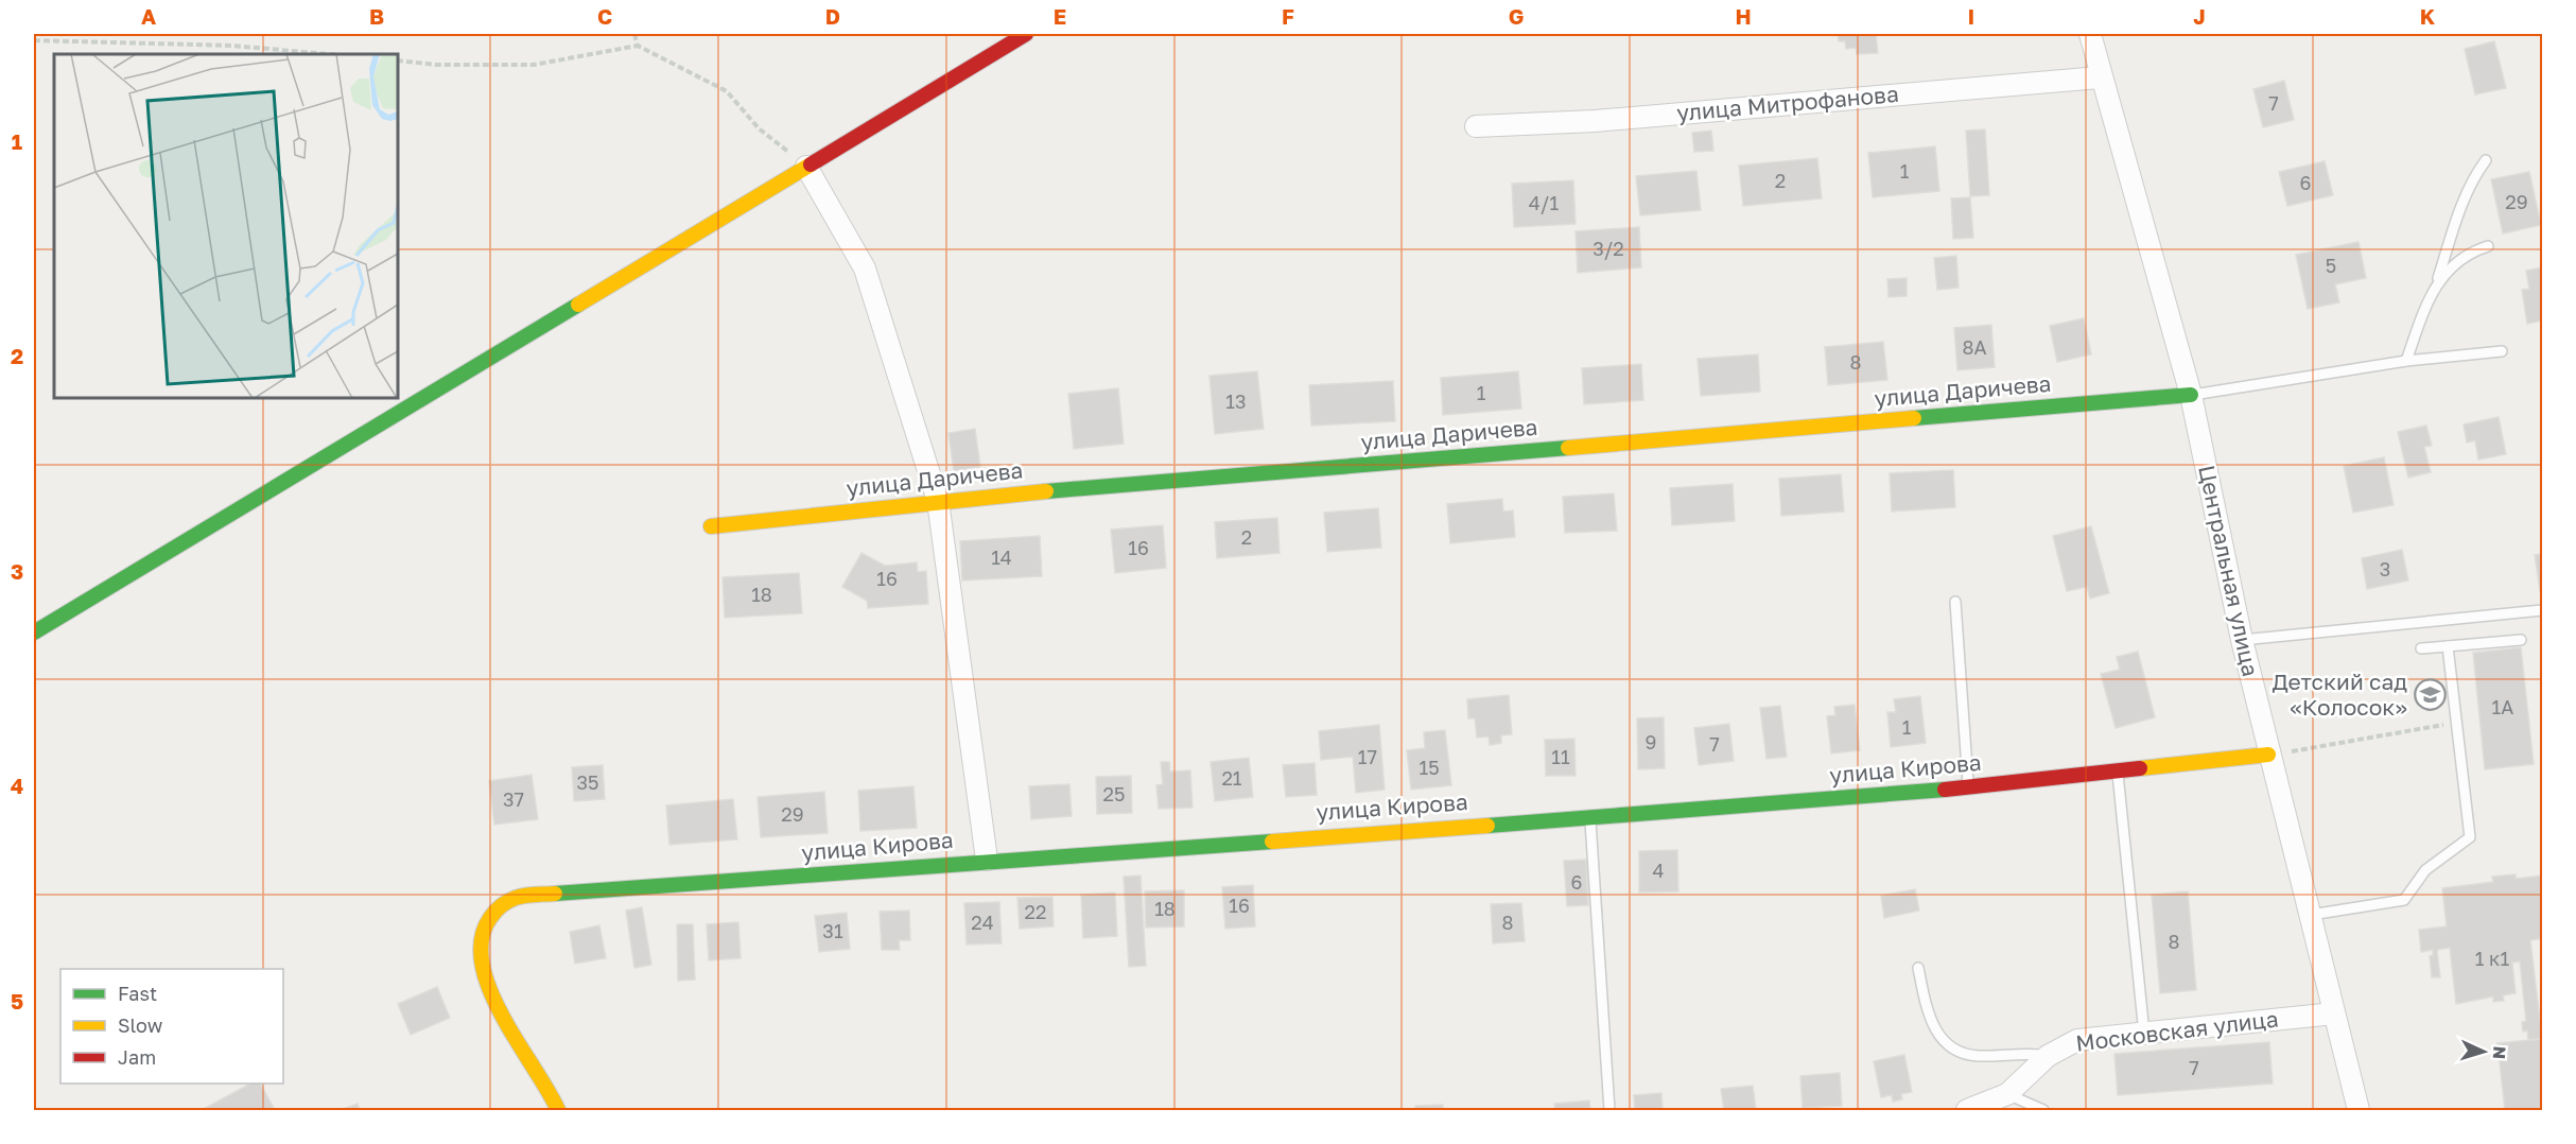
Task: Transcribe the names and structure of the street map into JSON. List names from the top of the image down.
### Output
{
  "streets": {
    "street": [
      "улица Митрофанова",
      "улица Даричева",
      "Центральная улица",
      "улица Кирова",
      "Московская улица"
    ]
  },
  "crossings": [
    ["улица Митрофанова", "Центральная улица"],
    ["улица Даричева", "Центральная улица"],
    ["Центральная улица", "улица Кирова"],
    ["Центральная улица", "Московская улица"]
  ],
  "places": {
    "school or university": ["Детский сад «Колосок»"]
  },
  "house_numbers": [
    "7",
    "1",
    "2",
    "6",
    "29",
    "4/1",
    "3/2",
    "5",
    "8А",
    "8",
    "1",
    "13",
    "2",
    "16",
    "14",
    "3",
    "16",
    "18",
    "1А",
    "1",
    "9",
    "7",
    "17",
    "11",
    "15",
    "21",
    "35",
    "25",
    "37",
    "29",
    "4",
    "6",
    "16",
    "18",
    "22",
    "24",
    "8",
    "31",
    "8",
    "1 к1",
    "7"
  ],
  "legend": ["Fast", "Slow", "Jam"],
  "north": "right",
  "grid": {
    "columns": [
      "A",
      "B",
      "C",
      "D",
      "E",
      "F",
      "G",
      "H",
      "I",
      "J",
      "K"
    ],
    "rows": [
      "1",
      "2",
      "3",
      "4",
      "5"
    ]
  }
}
